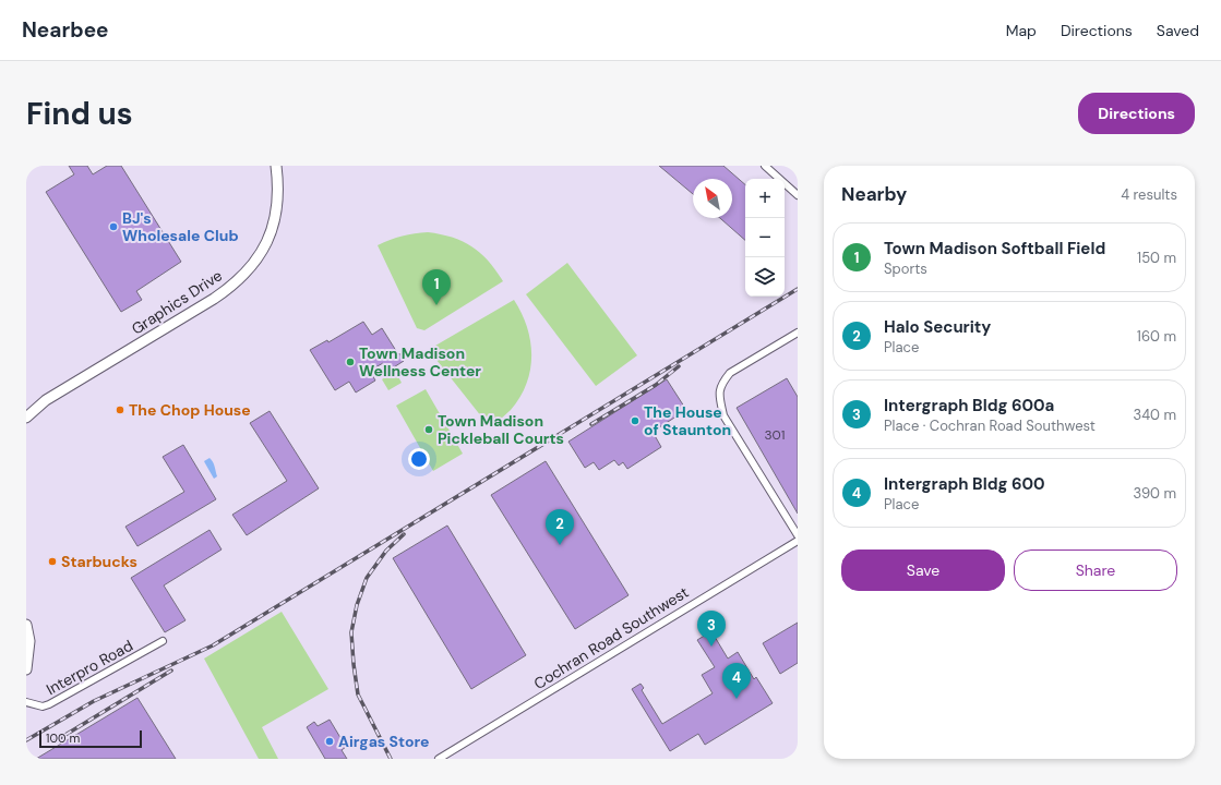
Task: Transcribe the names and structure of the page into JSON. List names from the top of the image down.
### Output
{
  "streets": {
    "street": ["Graphics Drive", "Cochran Road Southwest", "Interpro Road"]
  },
  "places": [
    "BJ's Wholesale Club",
    "Town Madison Wellness Center",
    "The Chop House",
    "The House of Staunton",
    "Town Madison Pickleball Courts",
    "Starbucks",
    "Airgas Store"
  ],
  "house_numbers": ["301"],
  "scale_bar": "100 m",
  "north": "top left",
  "page": {
    "header": "Nearbee",
    "nav": ["Map", "Directions", "Saved"],
    "buttons": [
      "Directions",
      ["Save", "Share"]
    ],
    "title": "Find us",
    "heading": ["Nearby", "4 results"],
    "map_buttons": ["+", "−"],
    "list": [
      {
        "mark": "1",
        "name": "Town Madison Softball Field",
        "note": "Sports",
        "value": "150 m"
      },
      {
        "mark": "2",
        "name": "Halo Security",
        "note": "Place",
        "value": "160 m"
      },
      {
        "mark": "3",
        "name": "Intergraph Bldg 600a",
        "note": "Place · Cochran Road Southwest",
        "value": "340 m"
      },
      {
        "mark": "4",
        "name": "Intergraph Bldg 600",
        "note": "Place",
        "value": "390 m"
      }
    ],
    "pins": [
      "1",
      "2",
      "3",
      "4"
    ],
    "scale": "100 m"
  }
}
